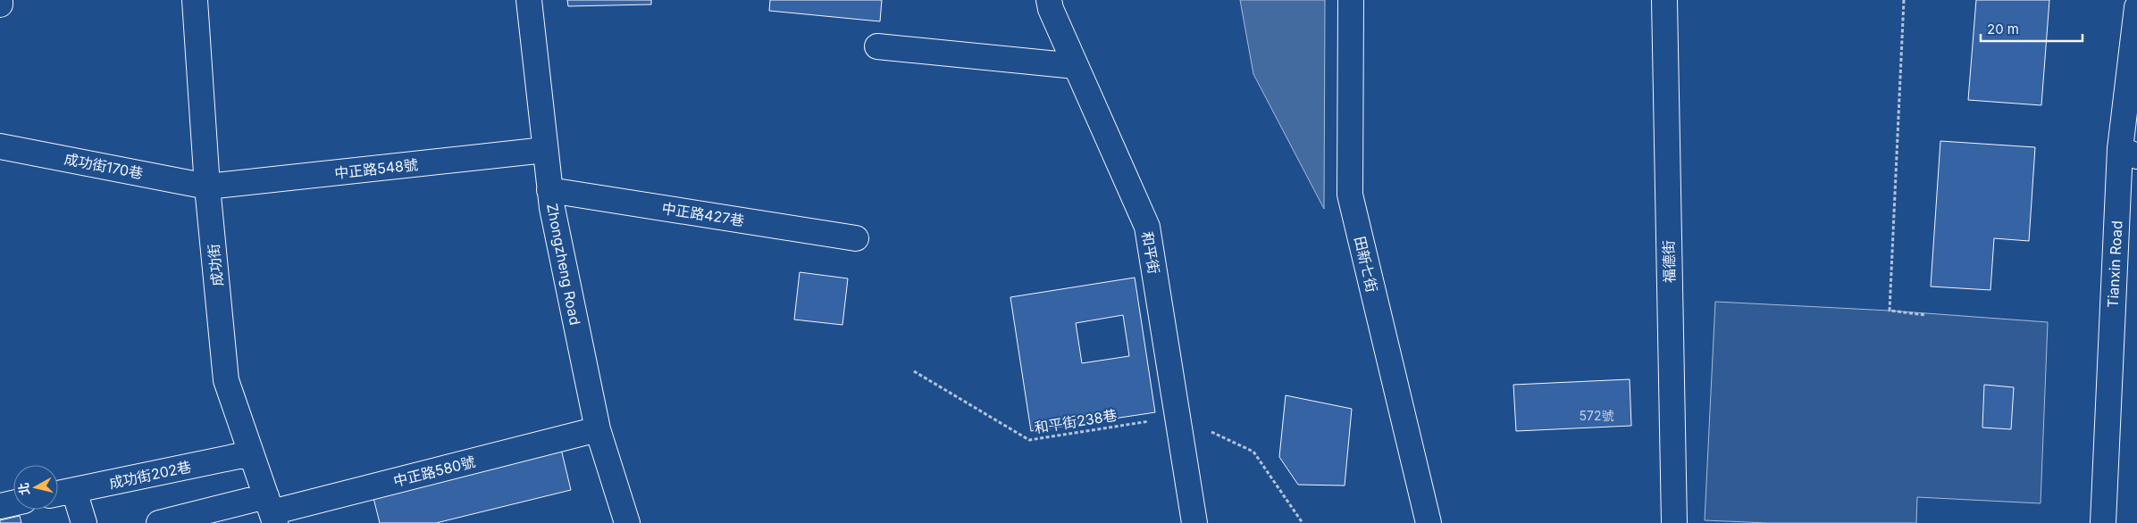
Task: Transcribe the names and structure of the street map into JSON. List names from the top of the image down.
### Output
{
  "streets": {
    "street": [
      "成功街170巷",
      "中正路548號",
      "中正路427巷",
      "和平街",
      "福德街",
      "Zhongzheng Road",
      "田新七街",
      "Tianxin Road",
      "成功街",
      "中正路580號",
      "成功街202巷"
    ],
    "path": ["和平街238巷"]
  },
  "crossings": [
    ["成功街170巷", "中正路548號"],
    ["成功街170巷", "成功街"],
    ["中正路548號", "Zhongzheng Road"],
    ["中正路548號", "成功街"],
    ["中正路427巷", "Zhongzheng Road"],
    ["和平街", "和平街238巷"],
    ["Zhongzheng Road", "中正路580號"],
    ["成功街", "中正路580號"],
    ["成功街", "成功街202巷"]
  ],
  "house_numbers": ["572號"],
  "scale_bar": "20 m",
  "north": "left"
}
